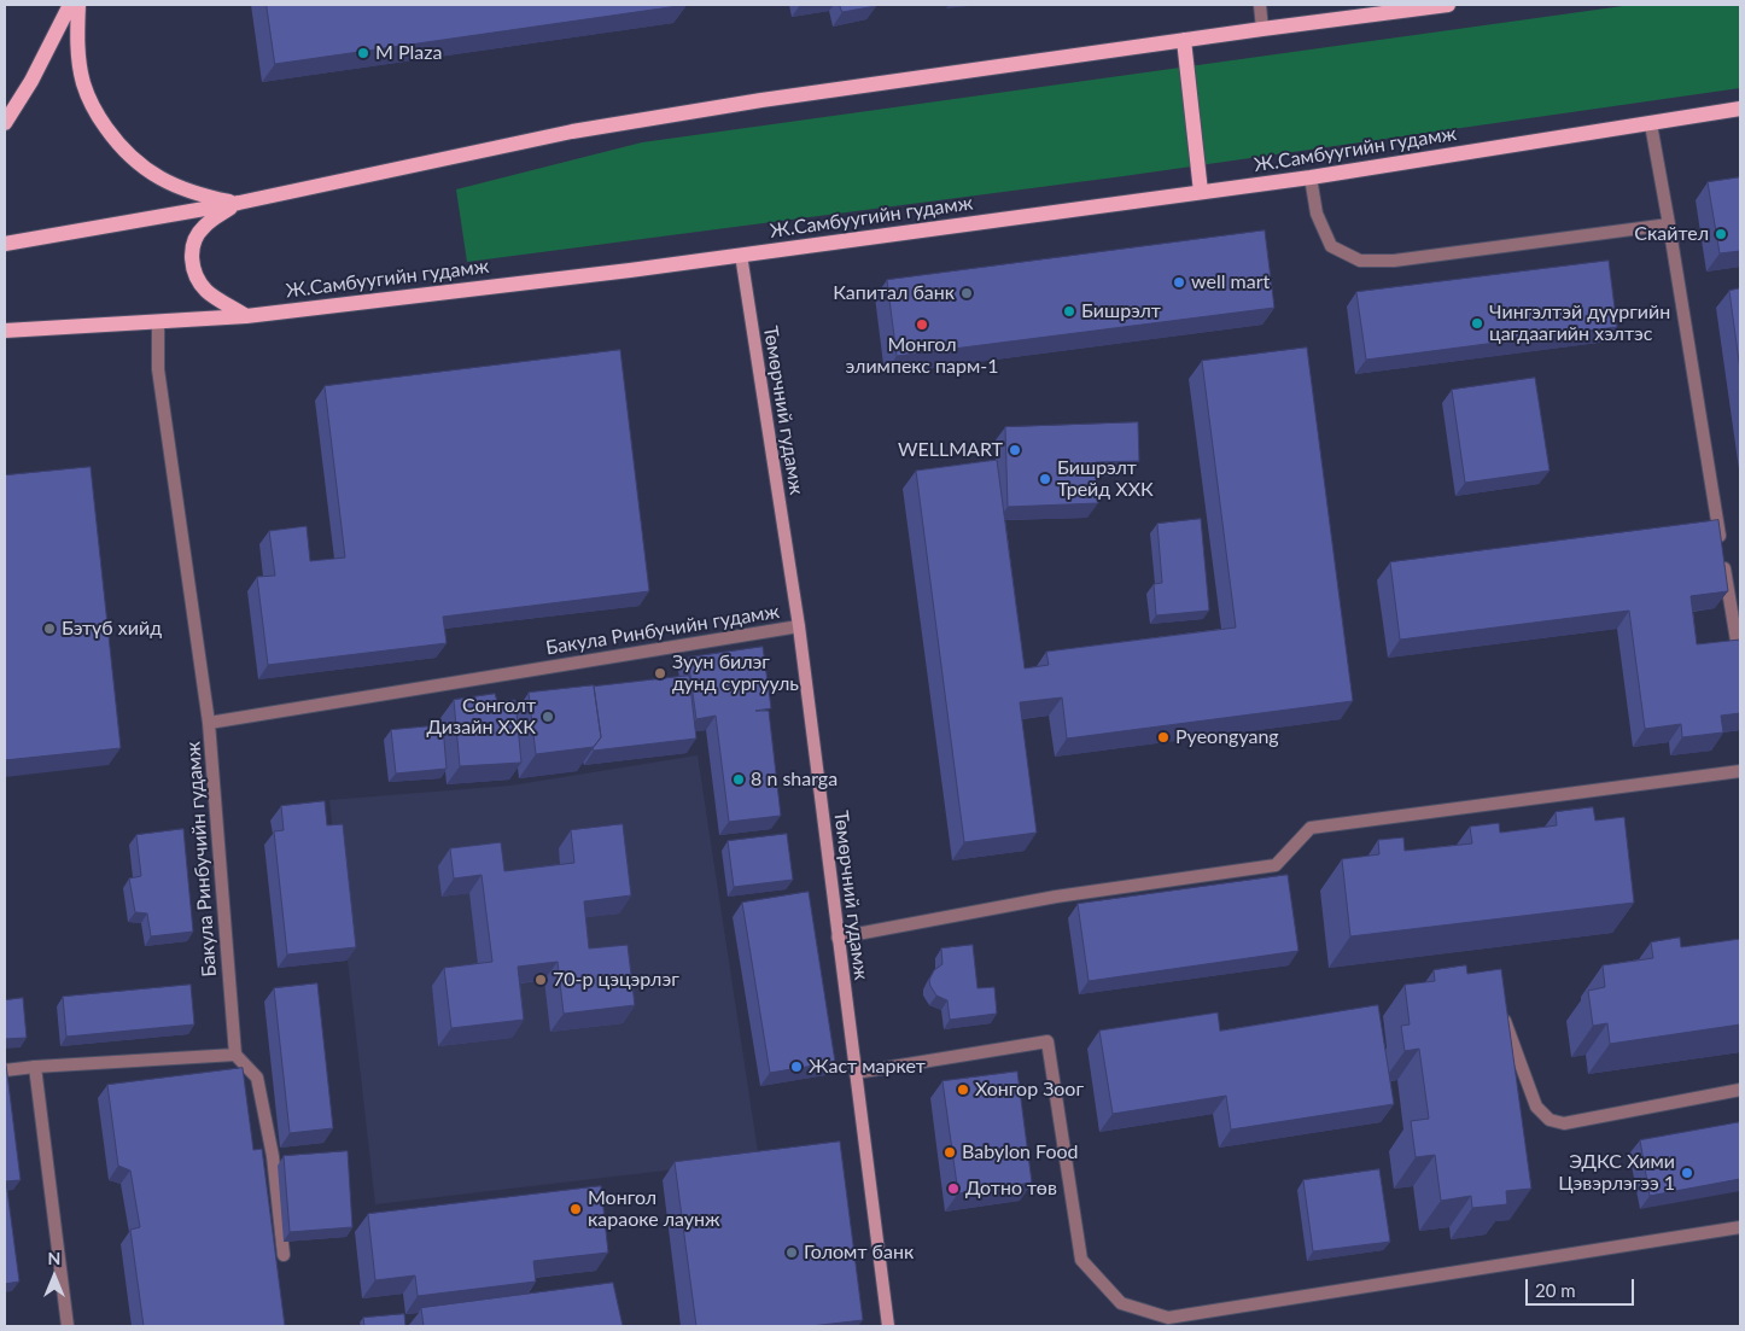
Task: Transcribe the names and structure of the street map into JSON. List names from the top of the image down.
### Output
{
  "streets": {
    "main road": ["Ж.Самбуугийн гудамж", "Төмөрчний гудамж"],
    "street": ["Бакула Ринбучийн гудамж"]
  },
  "crossings": [
    ["Ж.Самбуугийн гудамж", "Төмөрчний гудамж"],
    ["Төмөрчний гудамж", "Бакула Ринбучийн гудамж"]
  ],
  "places": [
    "M Plaza",
    "Скайтел",
    "well mart",
    "Капитал банк",
    "Бишрэлт",
    "Чингэлтэй дүүргийн цагдаагийн хэлтэс",
    "Монгол элимпекс парм-1",
    "WELLMART",
    "Бишрэлт Трейд ХХК",
    "Бэтүб хийд",
    "Зуун билэг дунд сургууль",
    "Сонголт Дизайн ХХК",
    "Pyeongyang",
    "8 n sharga",
    "70-р цэцэрлэг",
    "Жаст маркет",
    "Хонгор Зоог",
    "Babylon Food",
    "ЭДКС Хими Цэвэрлэгээ 1",
    "Дотно төв",
    "Монгол караоке лаунж",
    "Голомт банк"
  ],
  "scale_bar": "20 m",
  "north": "top"
}
